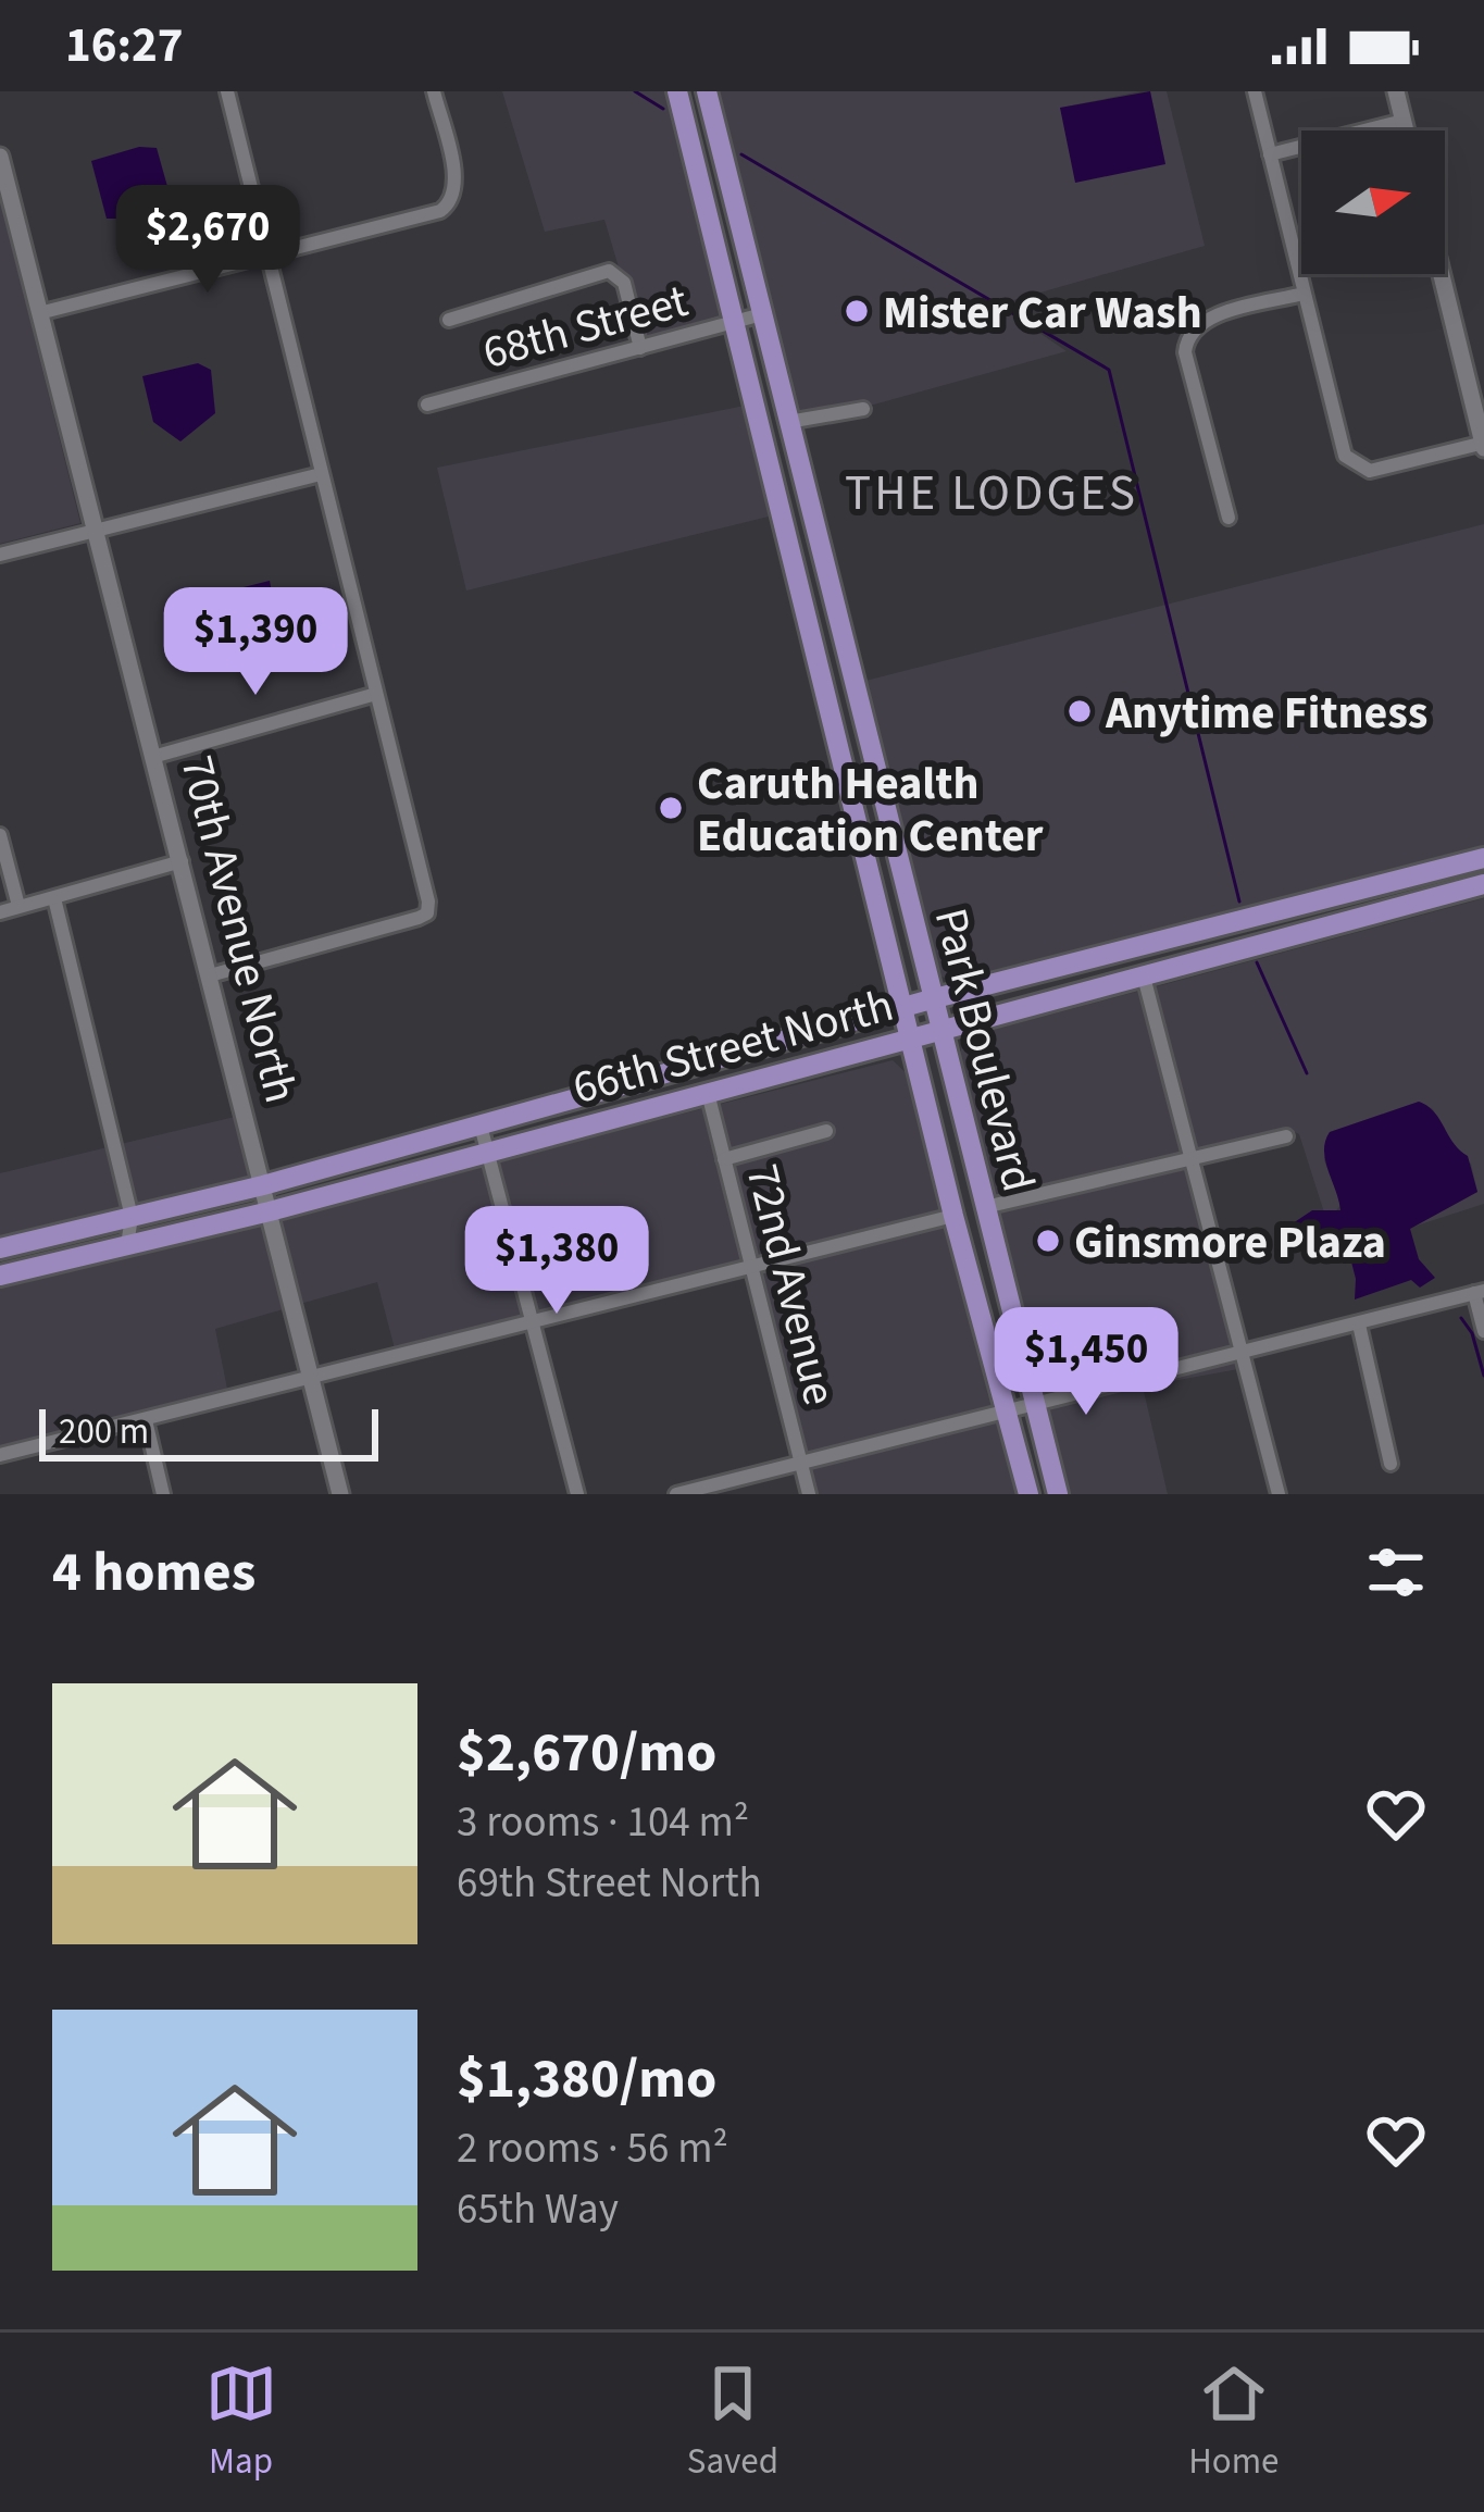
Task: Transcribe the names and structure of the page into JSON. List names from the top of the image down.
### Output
{
  "streets": {
    "main road": ["66th Street North", "Park Boulevard"],
    "street": ["68th Street", "70th Avenue North", "72nd Avenue"]
  },
  "crossings": [
    ["68th Street", "Park Boulevard"],
    ["70th Avenue North", "66th Street North"],
    ["66th Street North", "Park Boulevard"],
    ["66th Street North", "72nd Avenue"]
  ],
  "districts": ["THE LODGES"],
  "places": [
    "Mister Car Wash",
    "Anytime Fitness",
    "Caruth Health Education Center",
    "Ginsmore Plaza"
  ],
  "scale_bar": "200 m",
  "north": "right",
  "page": {
    "status": "16:27",
    "price": [
      "$2,670",
      "$1,390",
      "$1,380",
      "$1,450"
    ],
    "scale": "200 m",
    "heading": "4 homes",
    "list": [
      {
        "name": "$2,670/mo",
        "note": "3 rooms · 104 m² · 69th Street North"
      },
      {
        "name": "$1,380/mo",
        "note": "2 rooms · 56 m² · 65th Way"
      }
    ],
    "tabs": ["Map", "Saved", "Home"]
  }
}
